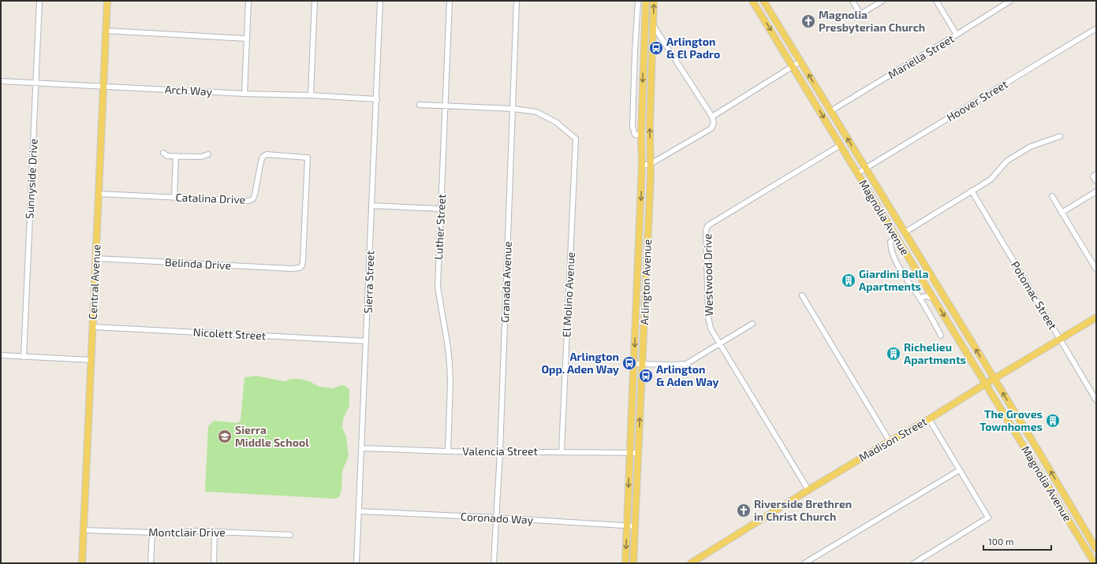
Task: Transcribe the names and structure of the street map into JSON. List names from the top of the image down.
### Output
{
  "streets": {
    "main road": [
      "Magnolia Avenue",
      "Central Avenue",
      "Arlington Avenue",
      "Madison Street"
    ],
    "street": [
      "Mariella Street",
      "Arch Way",
      "Hoover Street",
      "Sunnyside Drive",
      "Catalina Drive",
      "Luther Street",
      "Belinda Drive",
      "Westwood Drive",
      "Sierra Street",
      "Granada Avenue",
      "El Molino Avenue",
      "Potomac Street",
      "Nicolett Street",
      "Valencia Street",
      "Coronado Way",
      "Montclair Drive"
    ]
  },
  "crossings": [
    ["Mariella Street", "Magnolia Avenue"],
    ["Arch Way", "Sunnyside Drive"],
    ["Arch Way", "Central Avenue"],
    ["Arch Way", "Sierra Street"],
    ["Hoover Street", "Magnolia Avenue"],
    ["Catalina Drive", "Belinda Drive"],
    ["Catalina Drive", "Central Avenue"],
    ["Magnolia Avenue", "Westwood Drive"],
    ["Magnolia Avenue", "Madison Street"],
    ["Luther Street", "Valencia Street"],
    ["Belinda Drive", "Central Avenue"],
    ["Westwood Drive", "Madison Street"],
    ["Central Avenue", "Nicolett Street"],
    ["Central Avenue", "Montclair Drive"],
    ["Sierra Street", "Nicolett Street"],
    ["Sierra Street", "Valencia Street"],
    ["Sierra Street", "Coronado Way"],
    ["Granada Avenue", "El Molino Avenue"],
    ["Granada Avenue", "Valencia Street"],
    ["Granada Avenue", "Coronado Way"],
    ["Arlington Avenue", "Valencia Street"],
    ["Arlington Avenue", "Coronado Way"],
    ["El Molino Avenue", "Valencia Street"],
    ["Potomac Street", "Madison Street"]
  ],
  "places": {
    "church": ["Magnolia Presbyterian Church", "Riverside Brethren in Christ Church"],
    "bus stop": ["Arlington & El Padro", "Arlington Opp. Aden Way", "Arlington & Aden Way"],
    "building": ["Giardini Bella Apartments", "Richelieu Apartments", "The Groves Townhomes"],
    "school or university": ["Sierra Middle School"]
  },
  "scale_bar": "100 m"
}
